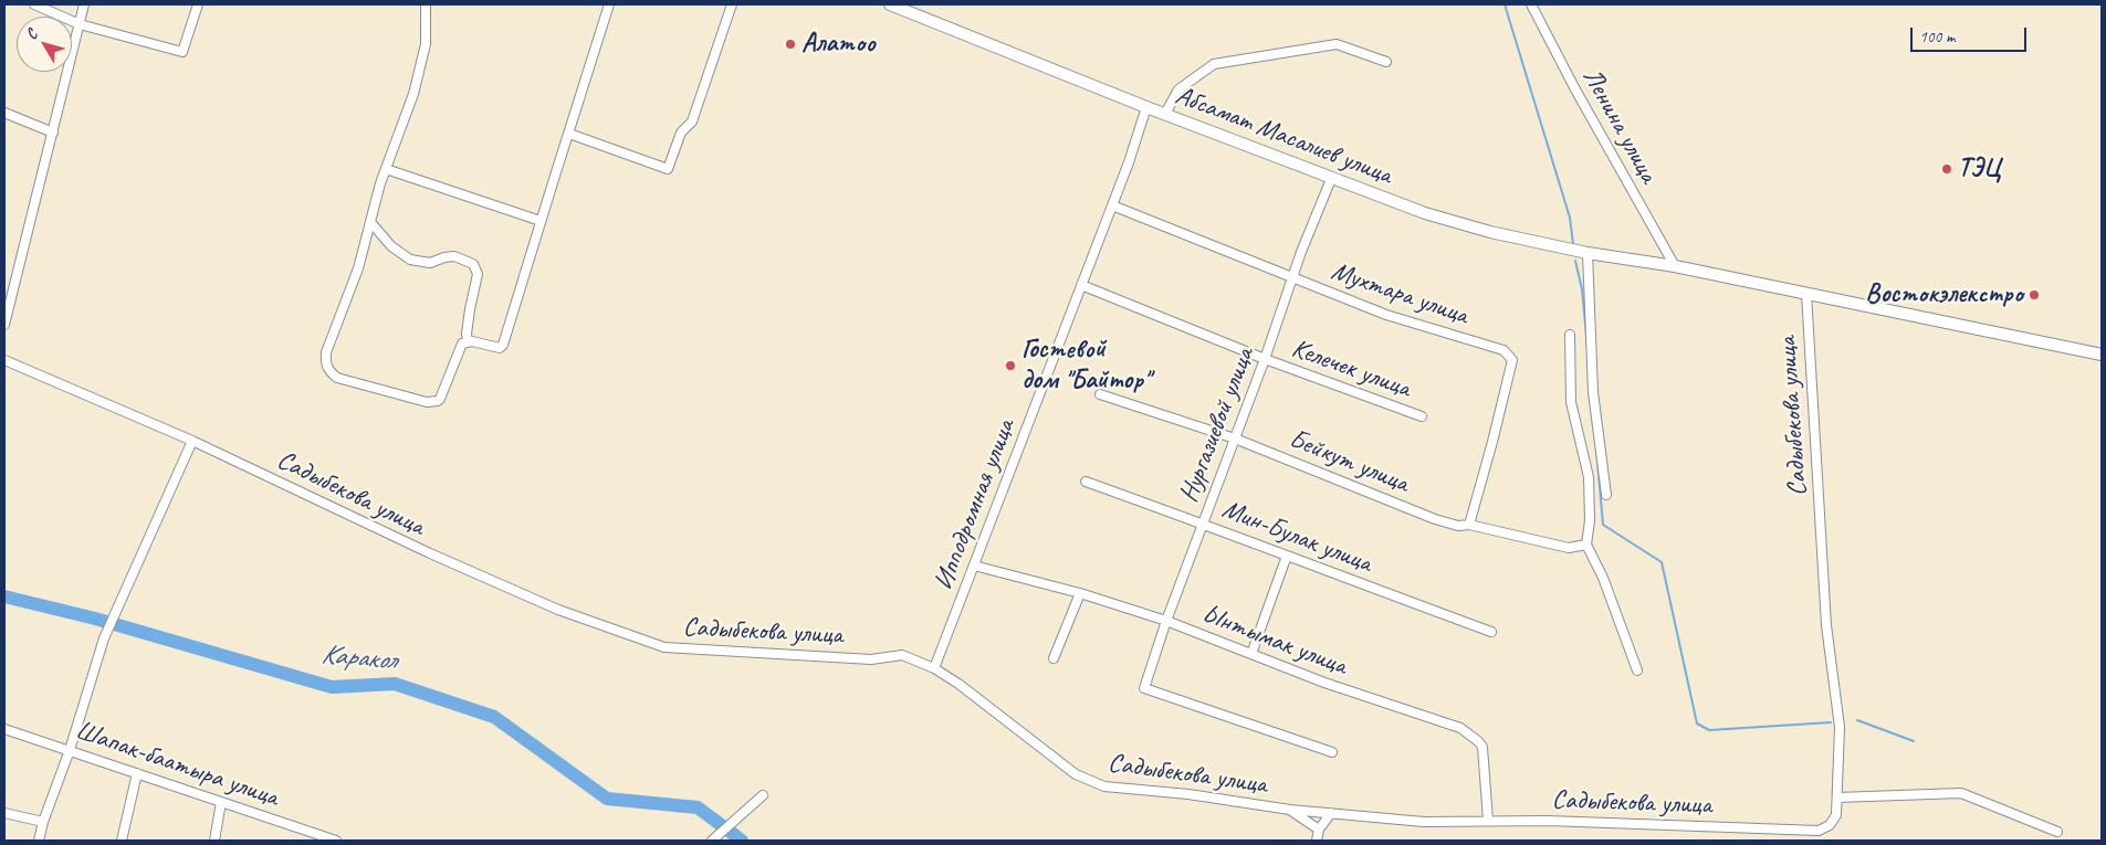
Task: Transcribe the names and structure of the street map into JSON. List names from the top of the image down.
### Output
{
  "streets": {
    "street": [
      "Ленина улица",
      "Абсамат Масалиев улица",
      "Мухтара улица",
      "Келечек улица",
      "Садыбекова улица",
      "Нургазиевой улица",
      "Бейкут улица",
      "Ипподромная улица",
      "Мин-Булак улица",
      "Ынтымак улица",
      "Шапак-баатыра улица"
    ]
  },
  "crossings": [
    ["Ленина улица", "Абсамат Масалиев улица"],
    ["Абсамат Масалиев улица", "Садыбекова улица"],
    ["Абсамат Масалиев улица", "Нургазиевой улица"],
    ["Абсамат Масалиев улица", "Ипподромная улица"],
    ["Мухтара улица", "Нургазиевой улица"],
    ["Мухтара улица", "Бейкут улица"],
    ["Мухтара улица", "Ипподромная улица"],
    ["Келечек улица", "Нургазиевой улица"],
    ["Келечек улица", "Ипподромная улица"],
    ["Садыбекова улица", "Ипподромная улица"],
    ["Садыбекова улица", "Ынтымак улица"],
    ["Нургазиевой улица", "Бейкут улица"],
    ["Нургазиевой улица", "Мин-Булак улица"],
    ["Нургазиевой улица", "Ынтымак улица"],
    ["Ипподромная улица", "Ынтымак улица"]
  ],
  "water": ["Каракол"],
  "places": [
    "Алатоо",
    "ТЭЦ",
    "Востокэлекстро",
    "Гостевой дом \"Байтор\""
  ],
  "scale_bar": "100 m",
  "north": "top left"
}
